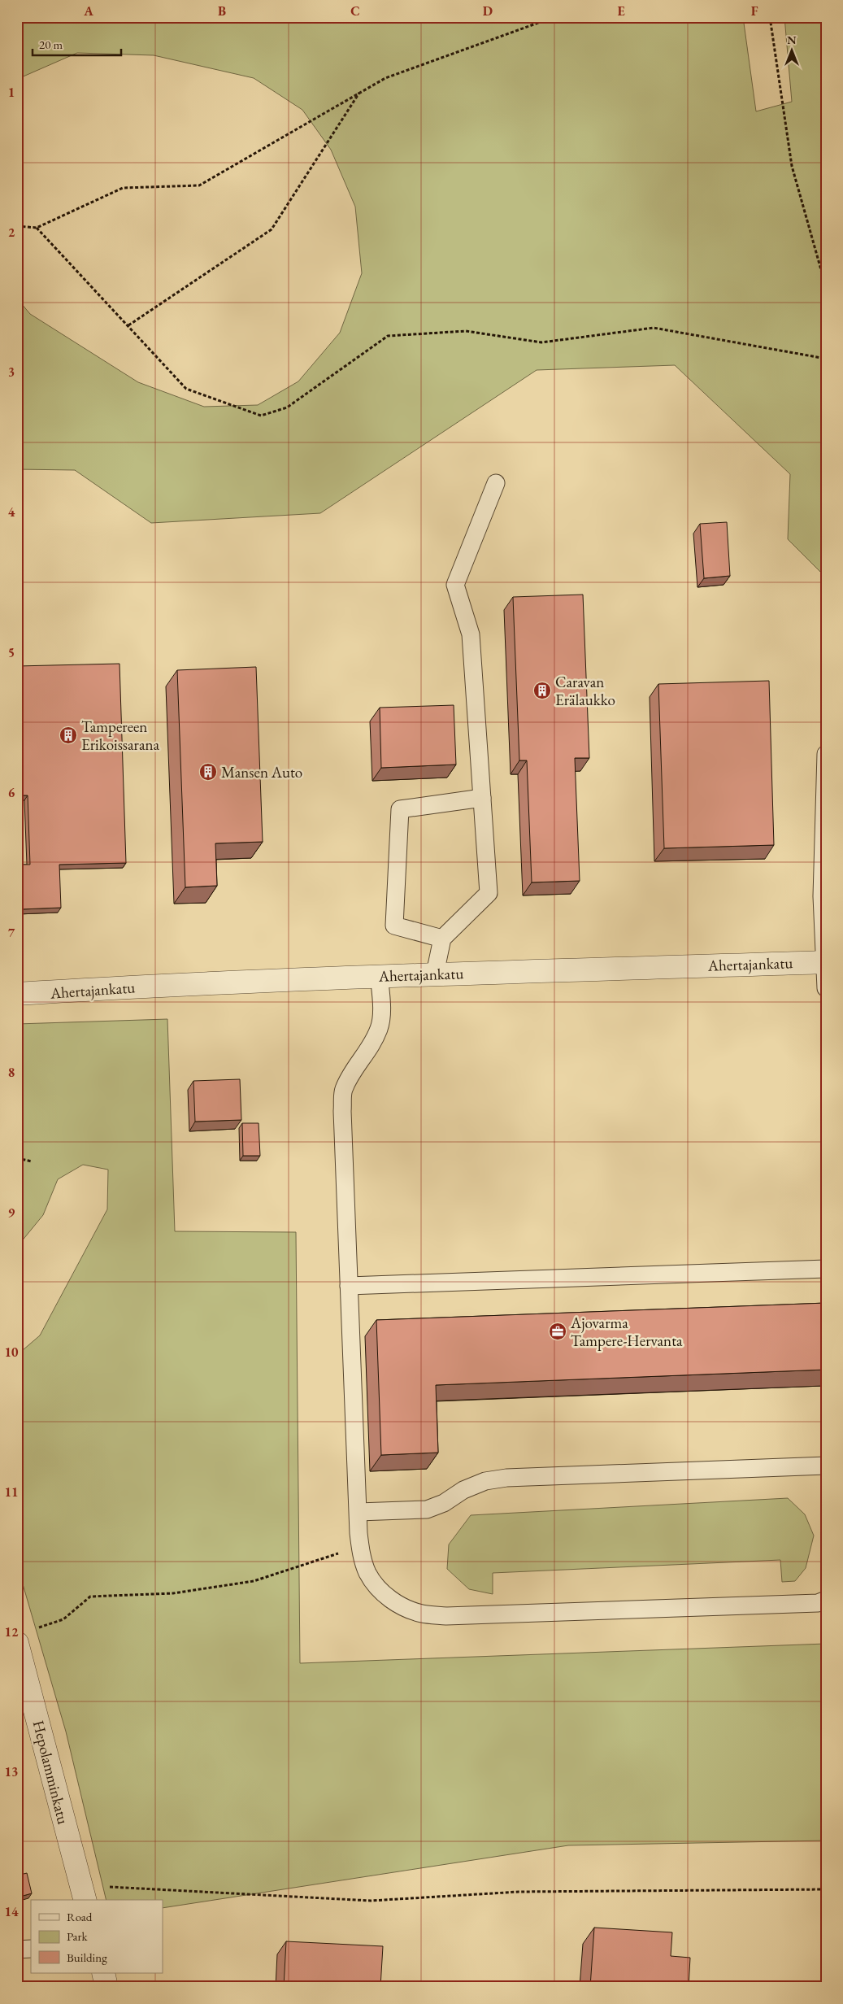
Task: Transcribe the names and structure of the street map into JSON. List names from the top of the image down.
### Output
{
  "streets": {
    "street": ["Ahertajankatu", "Hepolamminkatu"]
  },
  "places": {
    "building": ["Caravan Erälaukko", "Tampereen Erikoissarana", "Mansen Auto"],
    "office": ["Ajovarma Tampere-Hervanta"]
  },
  "legend": ["Road", "Park", "Building"],
  "scale_bar": "20 m",
  "north": "top",
  "grid": {
    "columns": [
      "A",
      "B",
      "C",
      "D",
      "E",
      "F"
    ],
    "rows": [
      "1",
      "2",
      "3",
      "4",
      "5",
      "6",
      "7",
      "8",
      "9",
      "10",
      "11",
      "12",
      "13",
      "14"
    ]
  }
}
